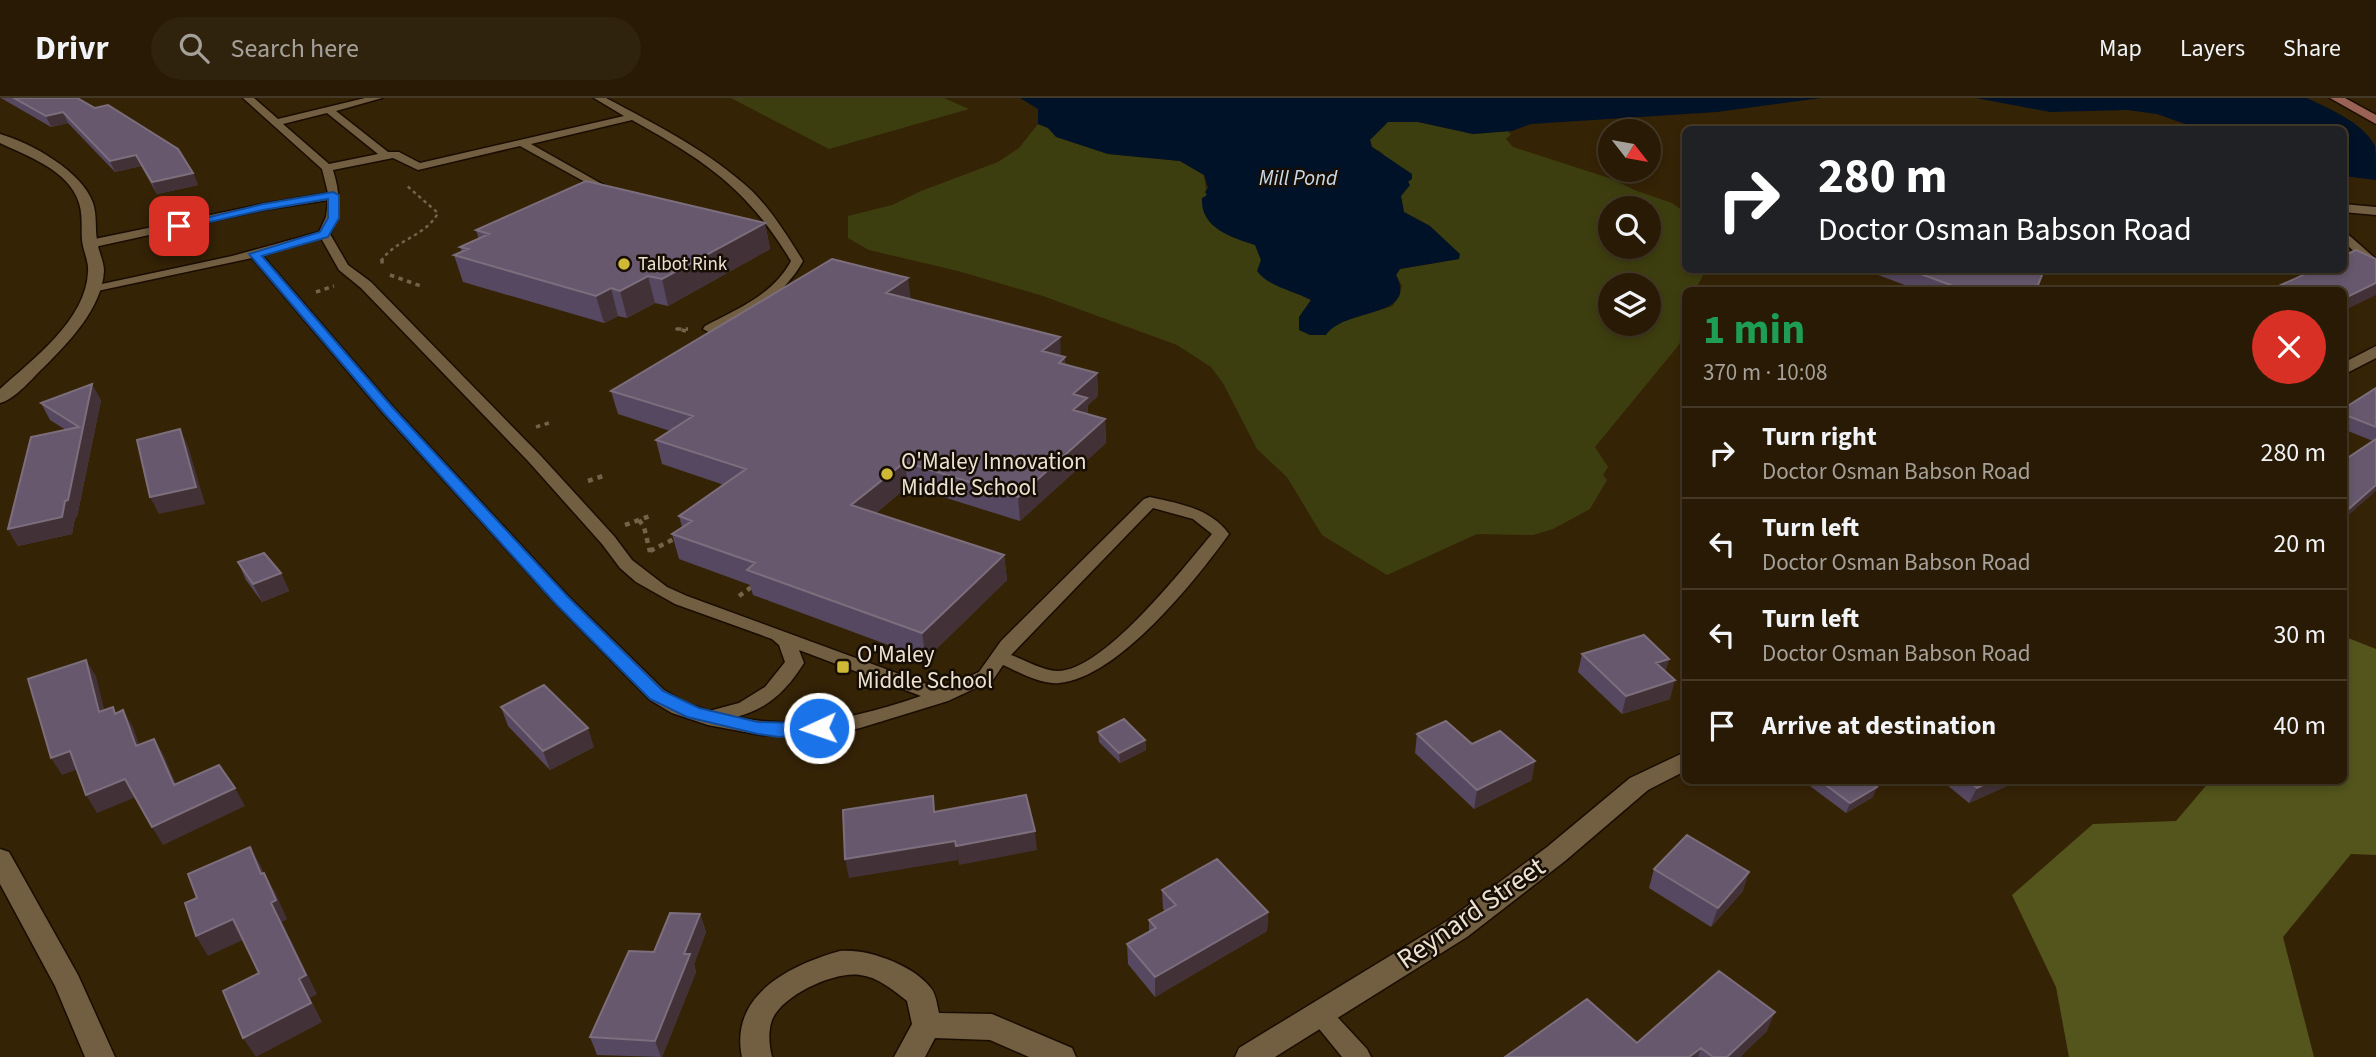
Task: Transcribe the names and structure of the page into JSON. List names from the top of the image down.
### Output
{
  "streets": {
    "street": ["Reynard Street"]
  },
  "water": ["Mill Pond"],
  "places": {
    "other": ["Talbot Rink", "O'Maley Innovation Middle School"],
    "transit": ["O'Maley Middle School"]
  },
  "north": "bottom right",
  "page": {
    "header": "Drivr",
    "search": "Search here",
    "nav": ["Map", "Layers", "Share"],
    "turn": ["280 m", "Doctor Osman Babson Road"],
    "heading": ["1 min", "370 m · 10:08"],
    "list": [
      {
        "name": "Turn right",
        "note": "Doctor Osman Babson Road",
        "value": "280 m"
      },
      {
        "name": "Turn left",
        "note": "Doctor Osman Babson Road",
        "value": "20 m"
      },
      {
        "name": "Turn left",
        "note": "Doctor Osman Babson Road",
        "value": "30 m"
      },
      {
        "name": "Arrive at destination",
        "value": "40 m"
      }
    ]
  }
}
